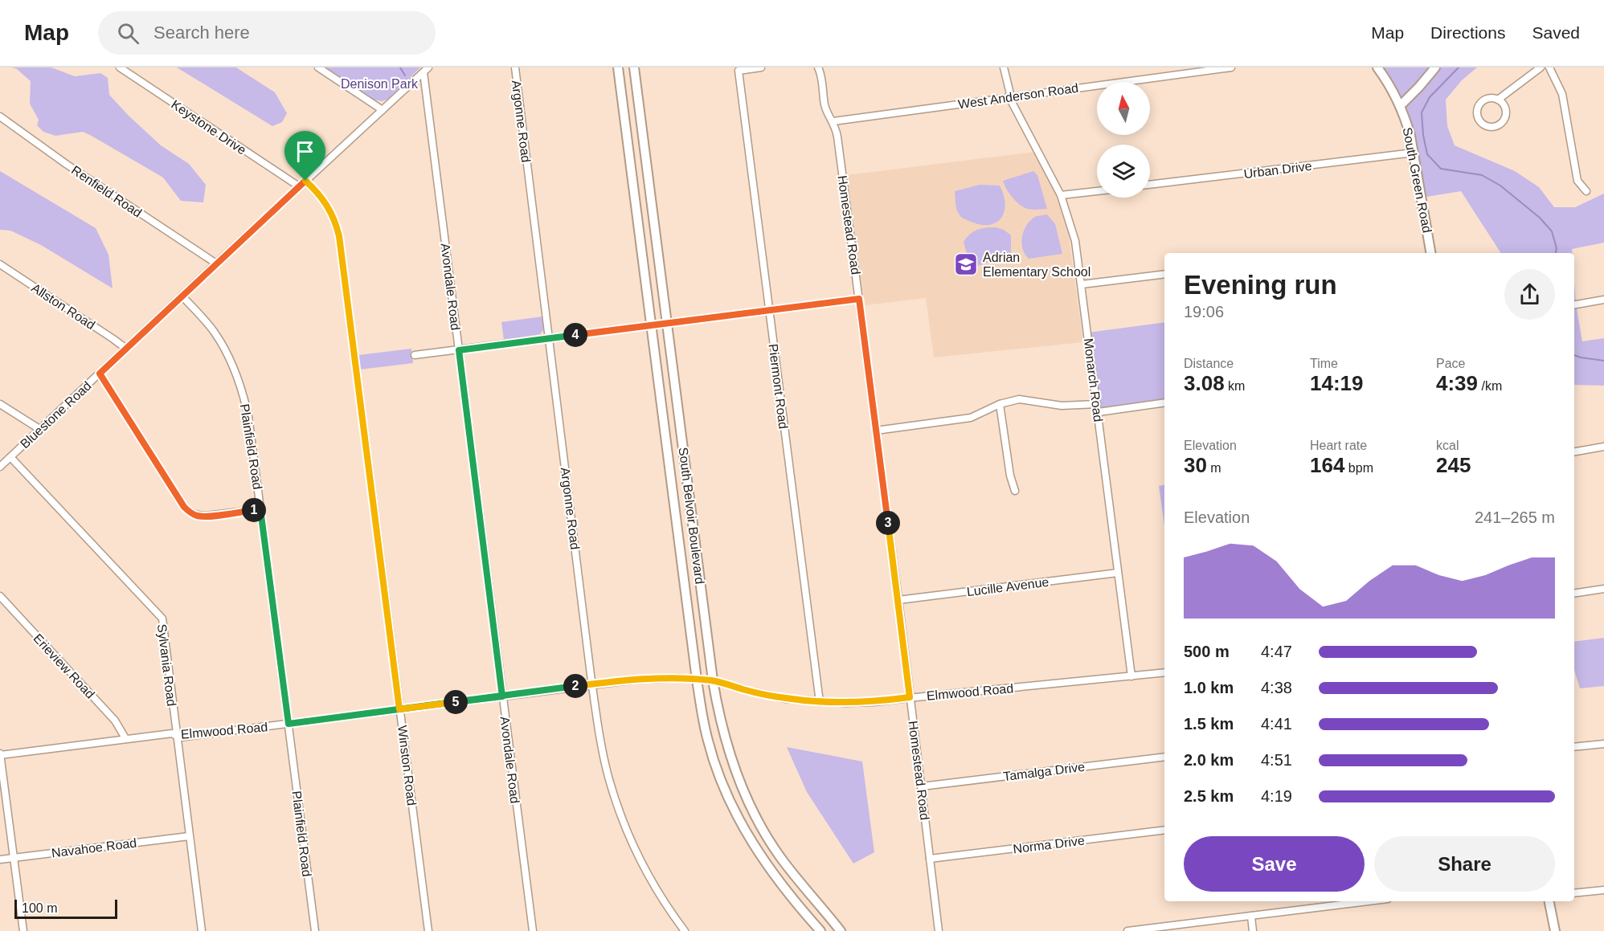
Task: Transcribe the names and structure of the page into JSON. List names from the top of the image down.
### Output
{
  "streets": {
    "street": [
      "West Anderson Road",
      "Argonne Road",
      "Keystone Drive",
      "Urban Drive",
      "South Green Road",
      "Renfield Road",
      "Homestead Road",
      "Avondale Road",
      "Allston Road",
      "Monarch Road",
      "Piermont Road",
      "Bluestone Road",
      "Plainfield Road",
      "South Belvoir Boulevard",
      "Lucille Avenue",
      "Sylvania Road",
      "Erieview Road",
      "Elmwood Road",
      "Winston Road",
      "Tamalga Drive",
      "Norma Drive",
      "Navahoe Road"
    ]
  },
  "crossings": [
    ["West Anderson Road", "Homestead Road"],
    ["West Anderson Road", "Monarch Road"],
    ["Argonne Road", "Elmwood Road"],
    ["Keystone Drive", "Bluestone Road"],
    ["Urban Drive", "South Green Road"],
    ["Renfield Road", "Bluestone Road"],
    ["Homestead Road", "Lucille Avenue"],
    ["Homestead Road", "Elmwood Road"],
    ["Homestead Road", "Tamalga Drive"],
    ["Homestead Road", "Norma Drive"],
    ["Avondale Road", "Bluestone Road"],
    ["Avondale Road", "Elmwood Road"],
    ["Allston Road", "Bluestone Road"],
    ["Monarch Road", "Lucille Avenue"],
    ["Monarch Road", "Elmwood Road"],
    ["Piermont Road", "Elmwood Road"],
    ["Bluestone Road", "Plainfield Road"],
    ["Bluestone Road", "Sylvania Road"],
    ["Bluestone Road", "Winston Road"],
    ["Plainfield Road", "Elmwood Road"],
    ["South Belvoir Boulevard", "Elmwood Road"],
    ["Sylvania Road", "Elmwood Road"],
    ["Sylvania Road", "Navahoe Road"],
    ["Erieview Road", "Elmwood Road"],
    ["Elmwood Road", "Winston Road"]
  ],
  "parks": ["Denison Park"],
  "places": {
    "school or university": ["Adrian Elementary School"]
  },
  "scale_bar": "100 m",
  "north": "top",
  "page": {
    "header": "Map",
    "search": "Search here",
    "nav": ["Map", "Directions", "Saved"],
    "heading": ["Evening run", "19:06"],
    "pins": [
      "4",
      "1",
      "3",
      "2",
      "5"
    ],
    "stats": [
      ["Distance", "3.08 km"],
      ["Time", "14:19"],
      ["Pace", "4:39 /km"],
      ["Elevation", "30 m"],
      ["Heart rate", "164 bpm"],
      ["kcal", "245"]
    ],
    "chart": ["Elevation", "241–265 m"],
    "list": [
      {
        "name": "500 m",
        "note": "4:47"
      },
      {
        "name": "1.0 km",
        "note": "4:38"
      },
      {
        "name": "1.5 km",
        "note": "4:41"
      },
      {
        "name": "2.0 km",
        "note": "4:51"
      },
      {
        "name": "2.5 km",
        "note": "4:19"
      }
    ],
    "buttons": ["Save", "Share"],
    "scale": "100 m"
  }
}
